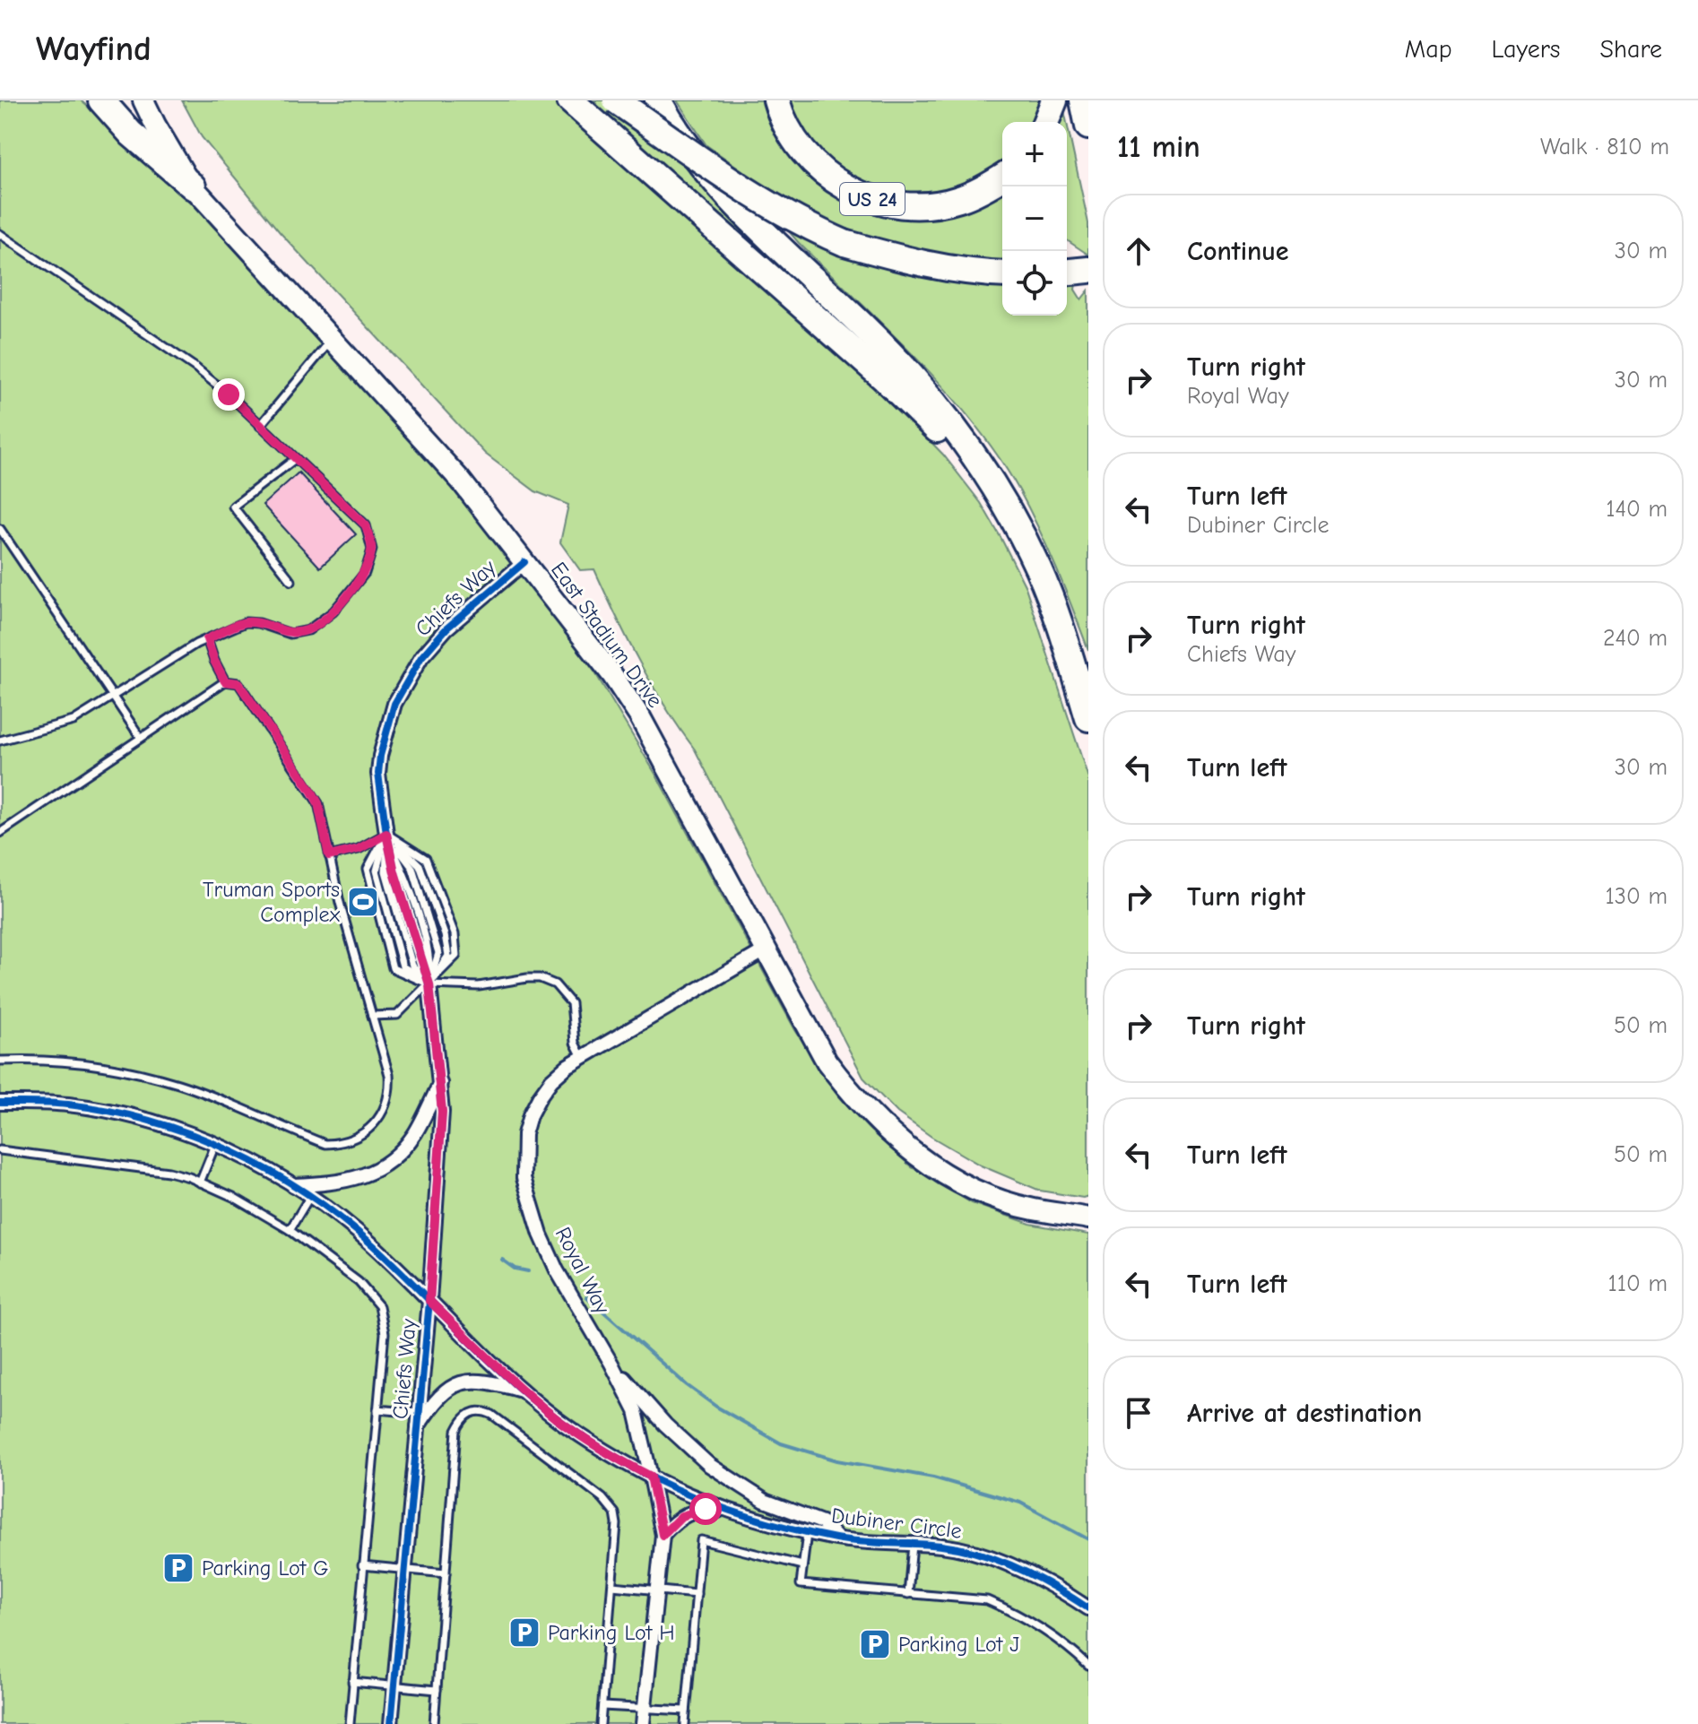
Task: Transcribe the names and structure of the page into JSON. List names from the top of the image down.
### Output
{
  "streets": {
    "highway": ["US 24"],
    "main road": ["East Stadium Drive"],
    "street": ["Chiefs Way", "Royal Way", "Dubiner Circle"]
  },
  "crossings": [
    ["Chiefs Way", "East Stadium Drive"],
    ["Chiefs Way", "Dubiner Circle"],
    ["East Stadium Drive", "Royal Way"],
    ["Royal Way", "Dubiner Circle"]
  ],
  "places": {
    "sports": ["Truman Sports Complex"],
    "parking": ["Parking Lot G", "Parking Lot H", "Parking Lot J"]
  },
  "page": {
    "header": "Wayfind",
    "nav": ["Map", "Layers", "Share"],
    "heading": ["11 min", "Walk · 810 m"],
    "map_buttons": ["+", "−"],
    "list": [
      ["Continue", "30 m"],
      ["Turn right", "Royal Way", "30 m"],
      ["Turn left", "Dubiner Circle", "140 m"],
      ["Turn right", "Chiefs Way", "240 m"],
      ["Turn left", "30 m"],
      ["Turn right", "130 m"],
      ["Turn right", "50 m"],
      ["Turn left", "50 m"],
      ["Turn left", "110 m"],
      "Arrive at destination"
    ]
  }
}
